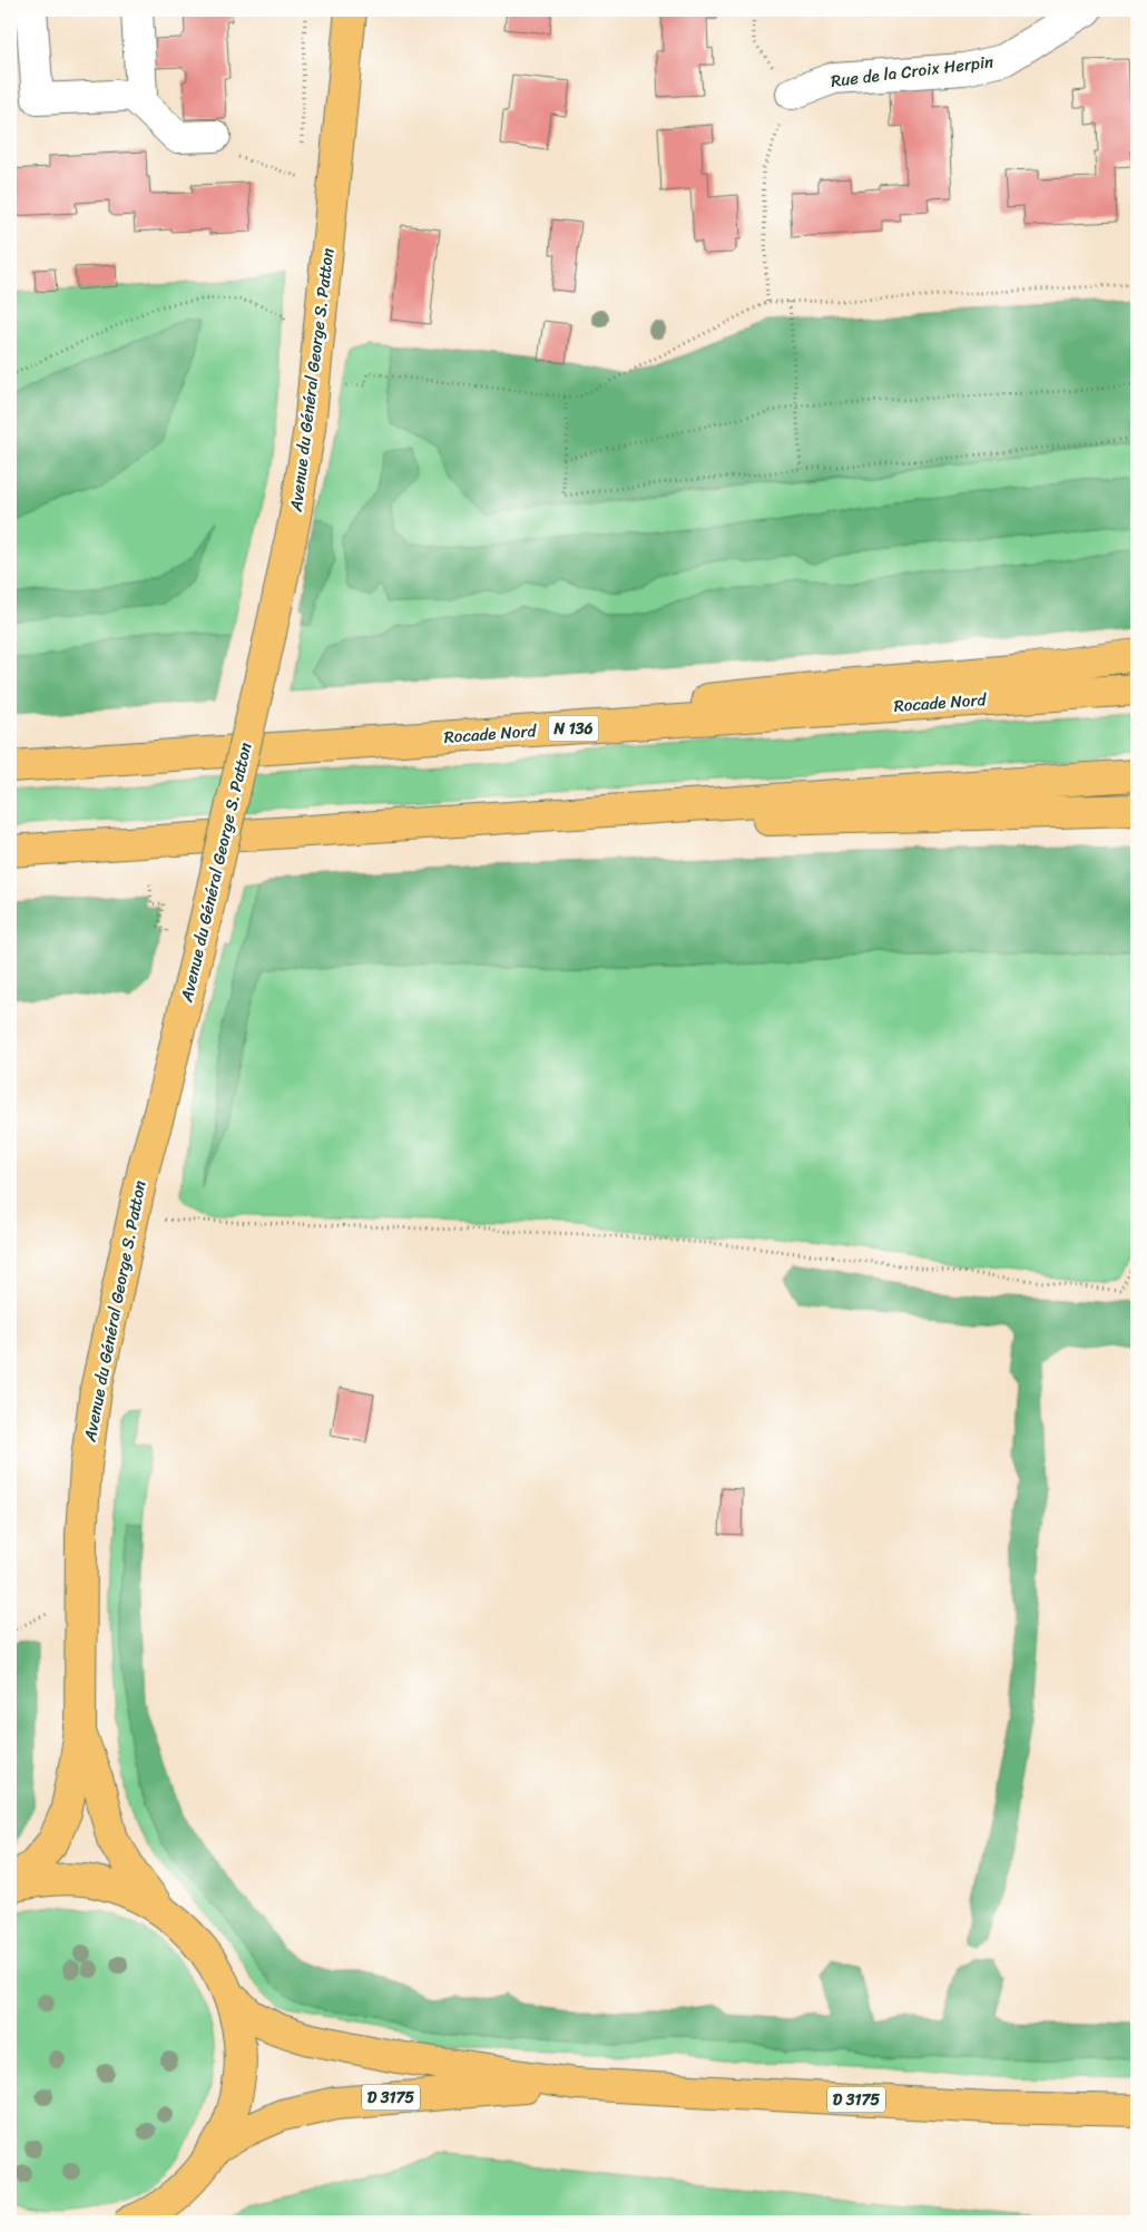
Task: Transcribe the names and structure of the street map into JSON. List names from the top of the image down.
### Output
{
  "streets": {
    "main road": [
      "Avenue du Général George S. Patton",
      "Rocade Nord",
      "N 136",
      "D 3175"
    ],
    "street": ["Rue de la Croix Herpin"]
  }
}
